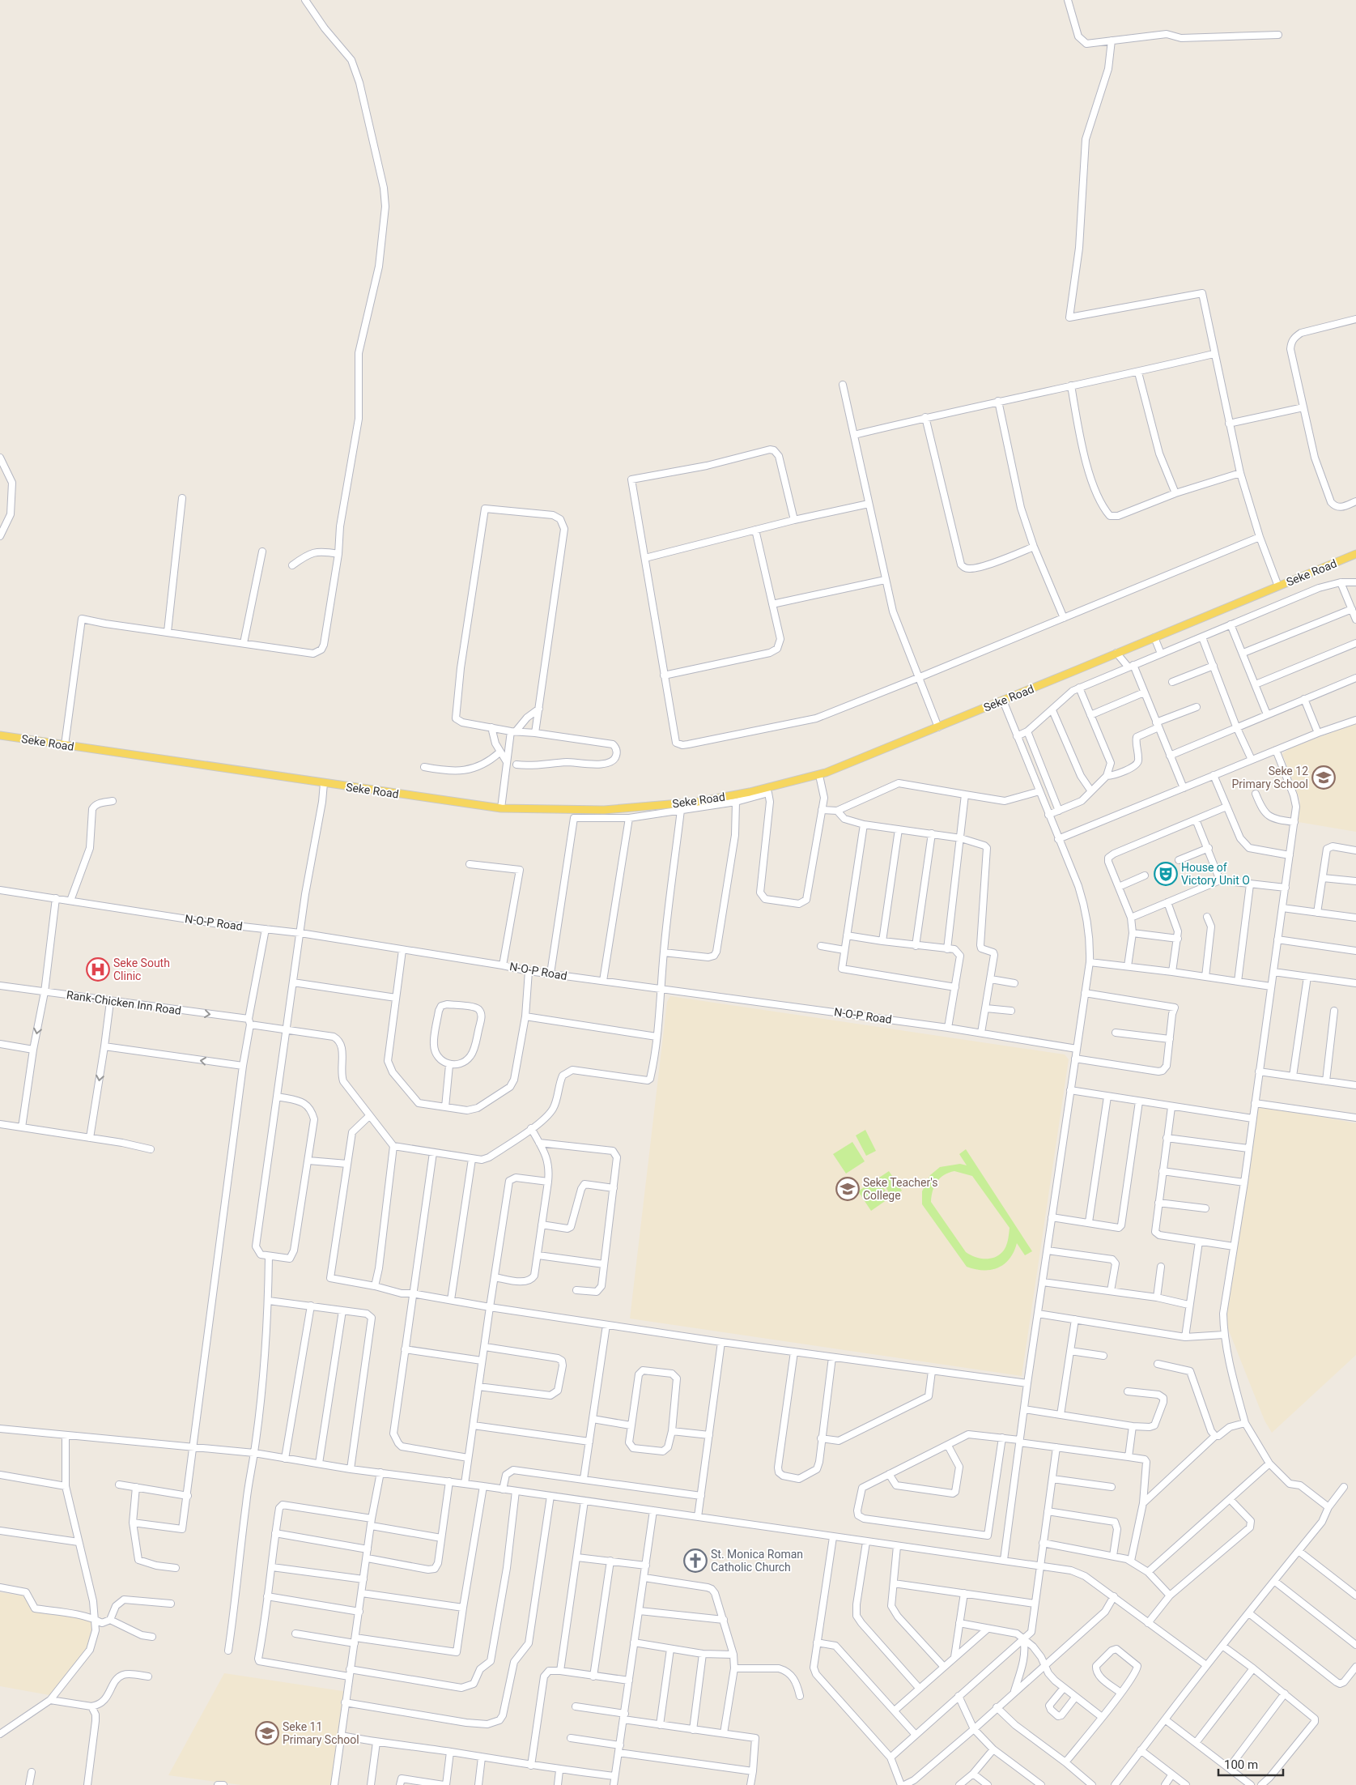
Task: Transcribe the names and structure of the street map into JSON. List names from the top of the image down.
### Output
{
  "streets": {
    "main road": ["Seke Road"],
    "street": ["N-O-P Road", "Rank-Chicken Inn Road"]
  },
  "places": {
    "school or university": ["Seke 12 Primary School", "Seke Teacher's College", "Seke 11 Primary School"],
    "theatre": ["House of Victory Unit O"],
    "hospital": ["Seke South Clinic"],
    "church": ["St. Monica Roman Catholic Church"]
  },
  "scale_bar": "100 m"
}
